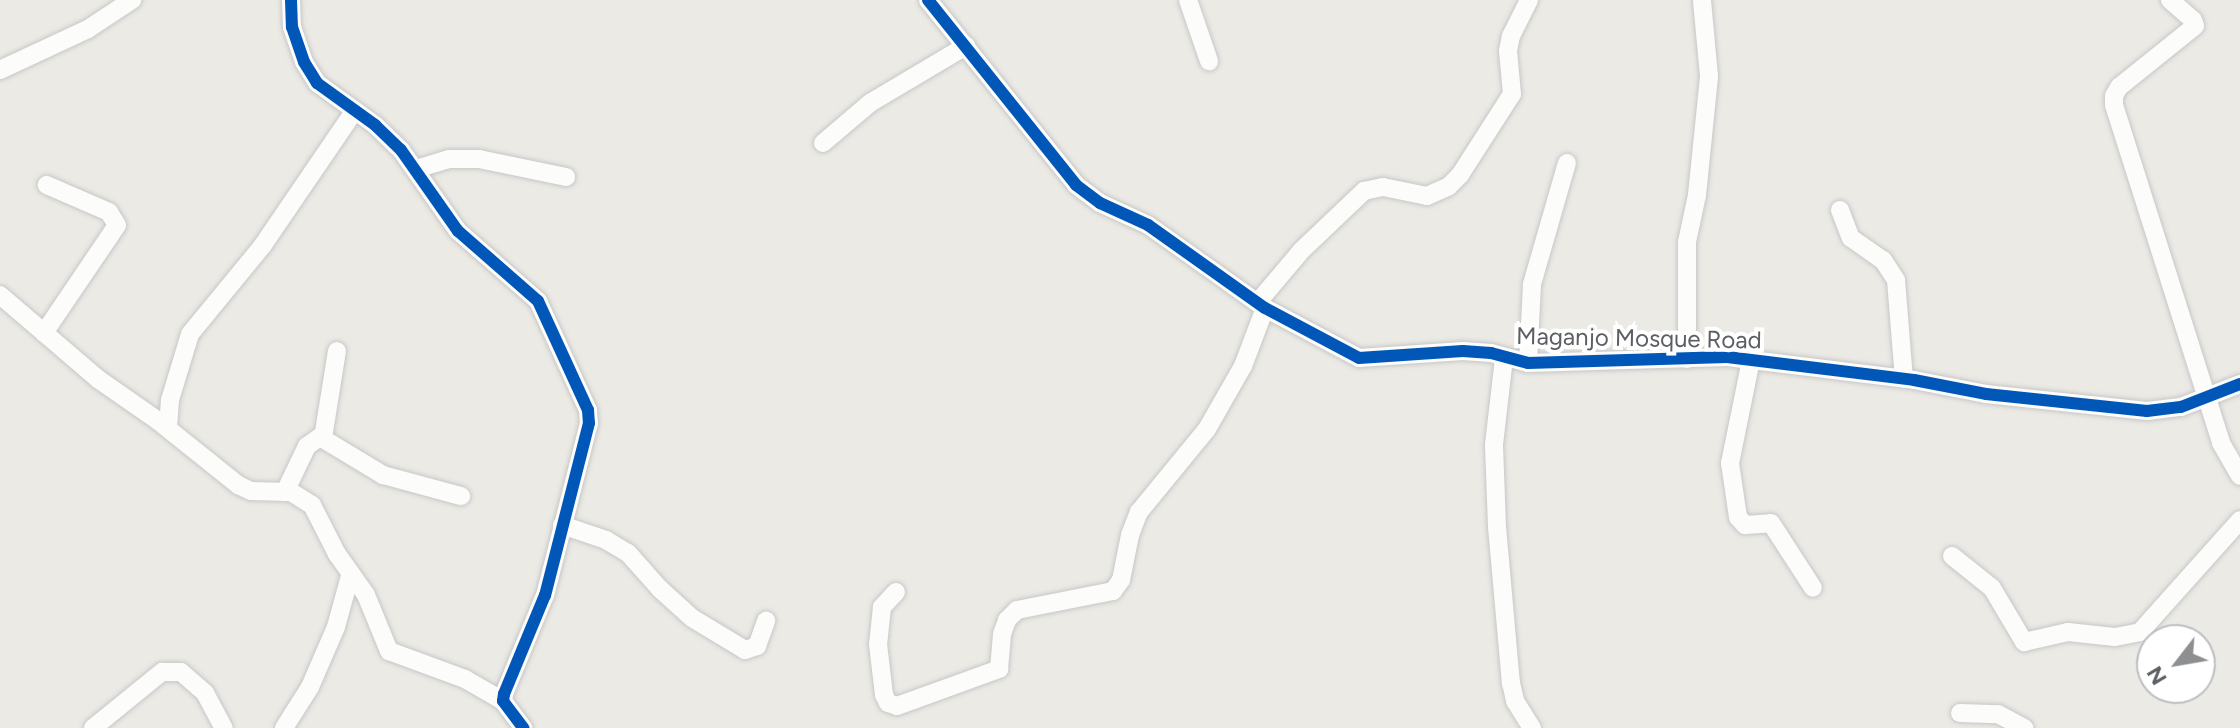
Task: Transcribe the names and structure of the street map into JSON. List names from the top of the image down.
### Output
{
  "streets": {
    "street": ["Maganjo Mosque Road"]
  },
  "north": "bottom left"
}
